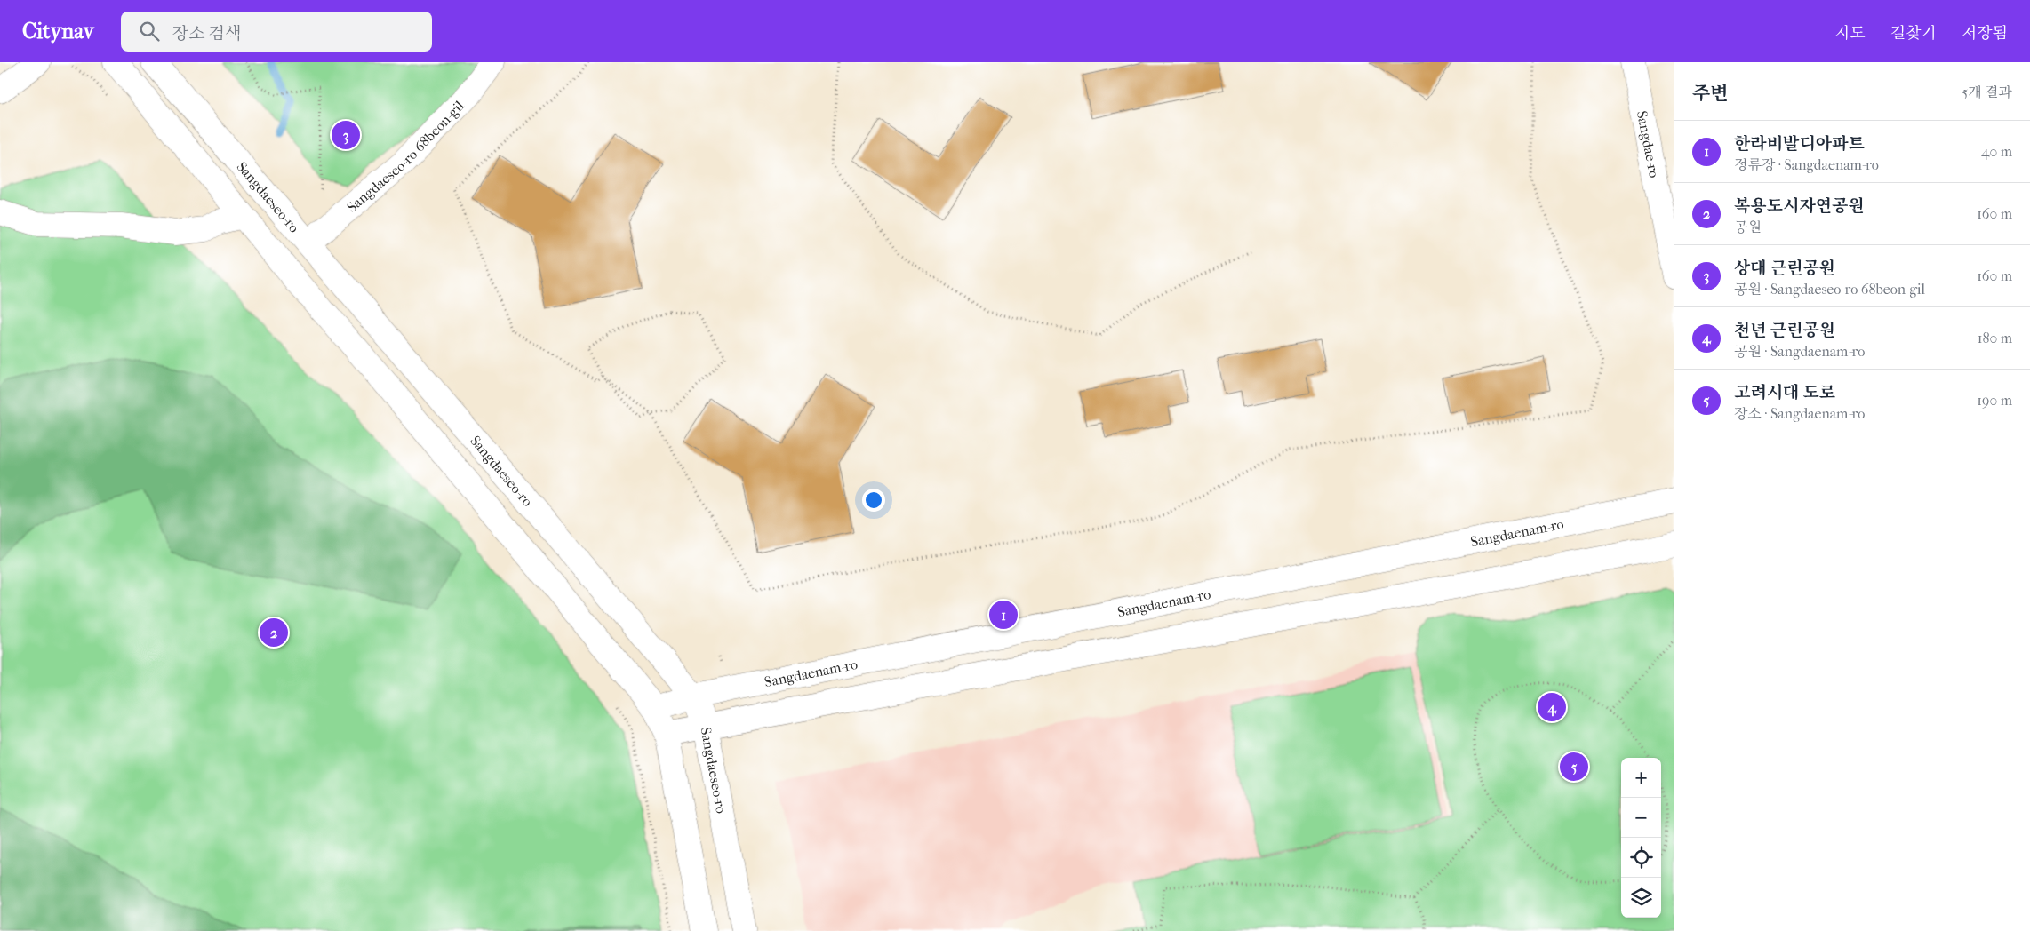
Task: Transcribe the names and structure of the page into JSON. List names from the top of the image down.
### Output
{
  "streets": {
    "street": [
      "Sangdae-ro",
      "Sangdaeseo-ro 68beon-gil",
      "Sangdaeseo-ro",
      "Sangdaenam-ro"
    ]
  },
  "crossings": [
    ["Sangdaeseo-ro 68beon-gil", "Sangdaeseo-ro"],
    ["Sangdaeseo-ro", "Sangdaenam-ro"]
  ],
  "page": {
    "header": "Citynav",
    "search": "장소 검색",
    "nav": ["지도", "길찾기", "저장됨"],
    "heading": ["주변", "5개 결과"],
    "pins": [
      "3",
      "1",
      "2",
      "4",
      "5"
    ],
    "list": [
      {
        "mark": "1",
        "name": "한라비발디아파트",
        "note": "정류장 · Sangdaenam-ro",
        "value": "40 m"
      },
      {
        "mark": "2",
        "name": "복용도시자연공원",
        "note": "공원",
        "value": "160 m"
      },
      {
        "mark": "3",
        "name": "상대 근린공원",
        "note": "공원 · Sangdaeseo-ro 68beon-gil",
        "value": "160 m"
      },
      {
        "mark": "4",
        "name": "천년 근린공원",
        "note": "공원 · Sangdaenam-ro",
        "value": "180 m"
      },
      {
        "mark": "5",
        "name": "고려시대 도로",
        "note": "장소 · Sangdaenam-ro",
        "value": "190 m"
      }
    ],
    "map_buttons": ["+", "−"]
  }
}
